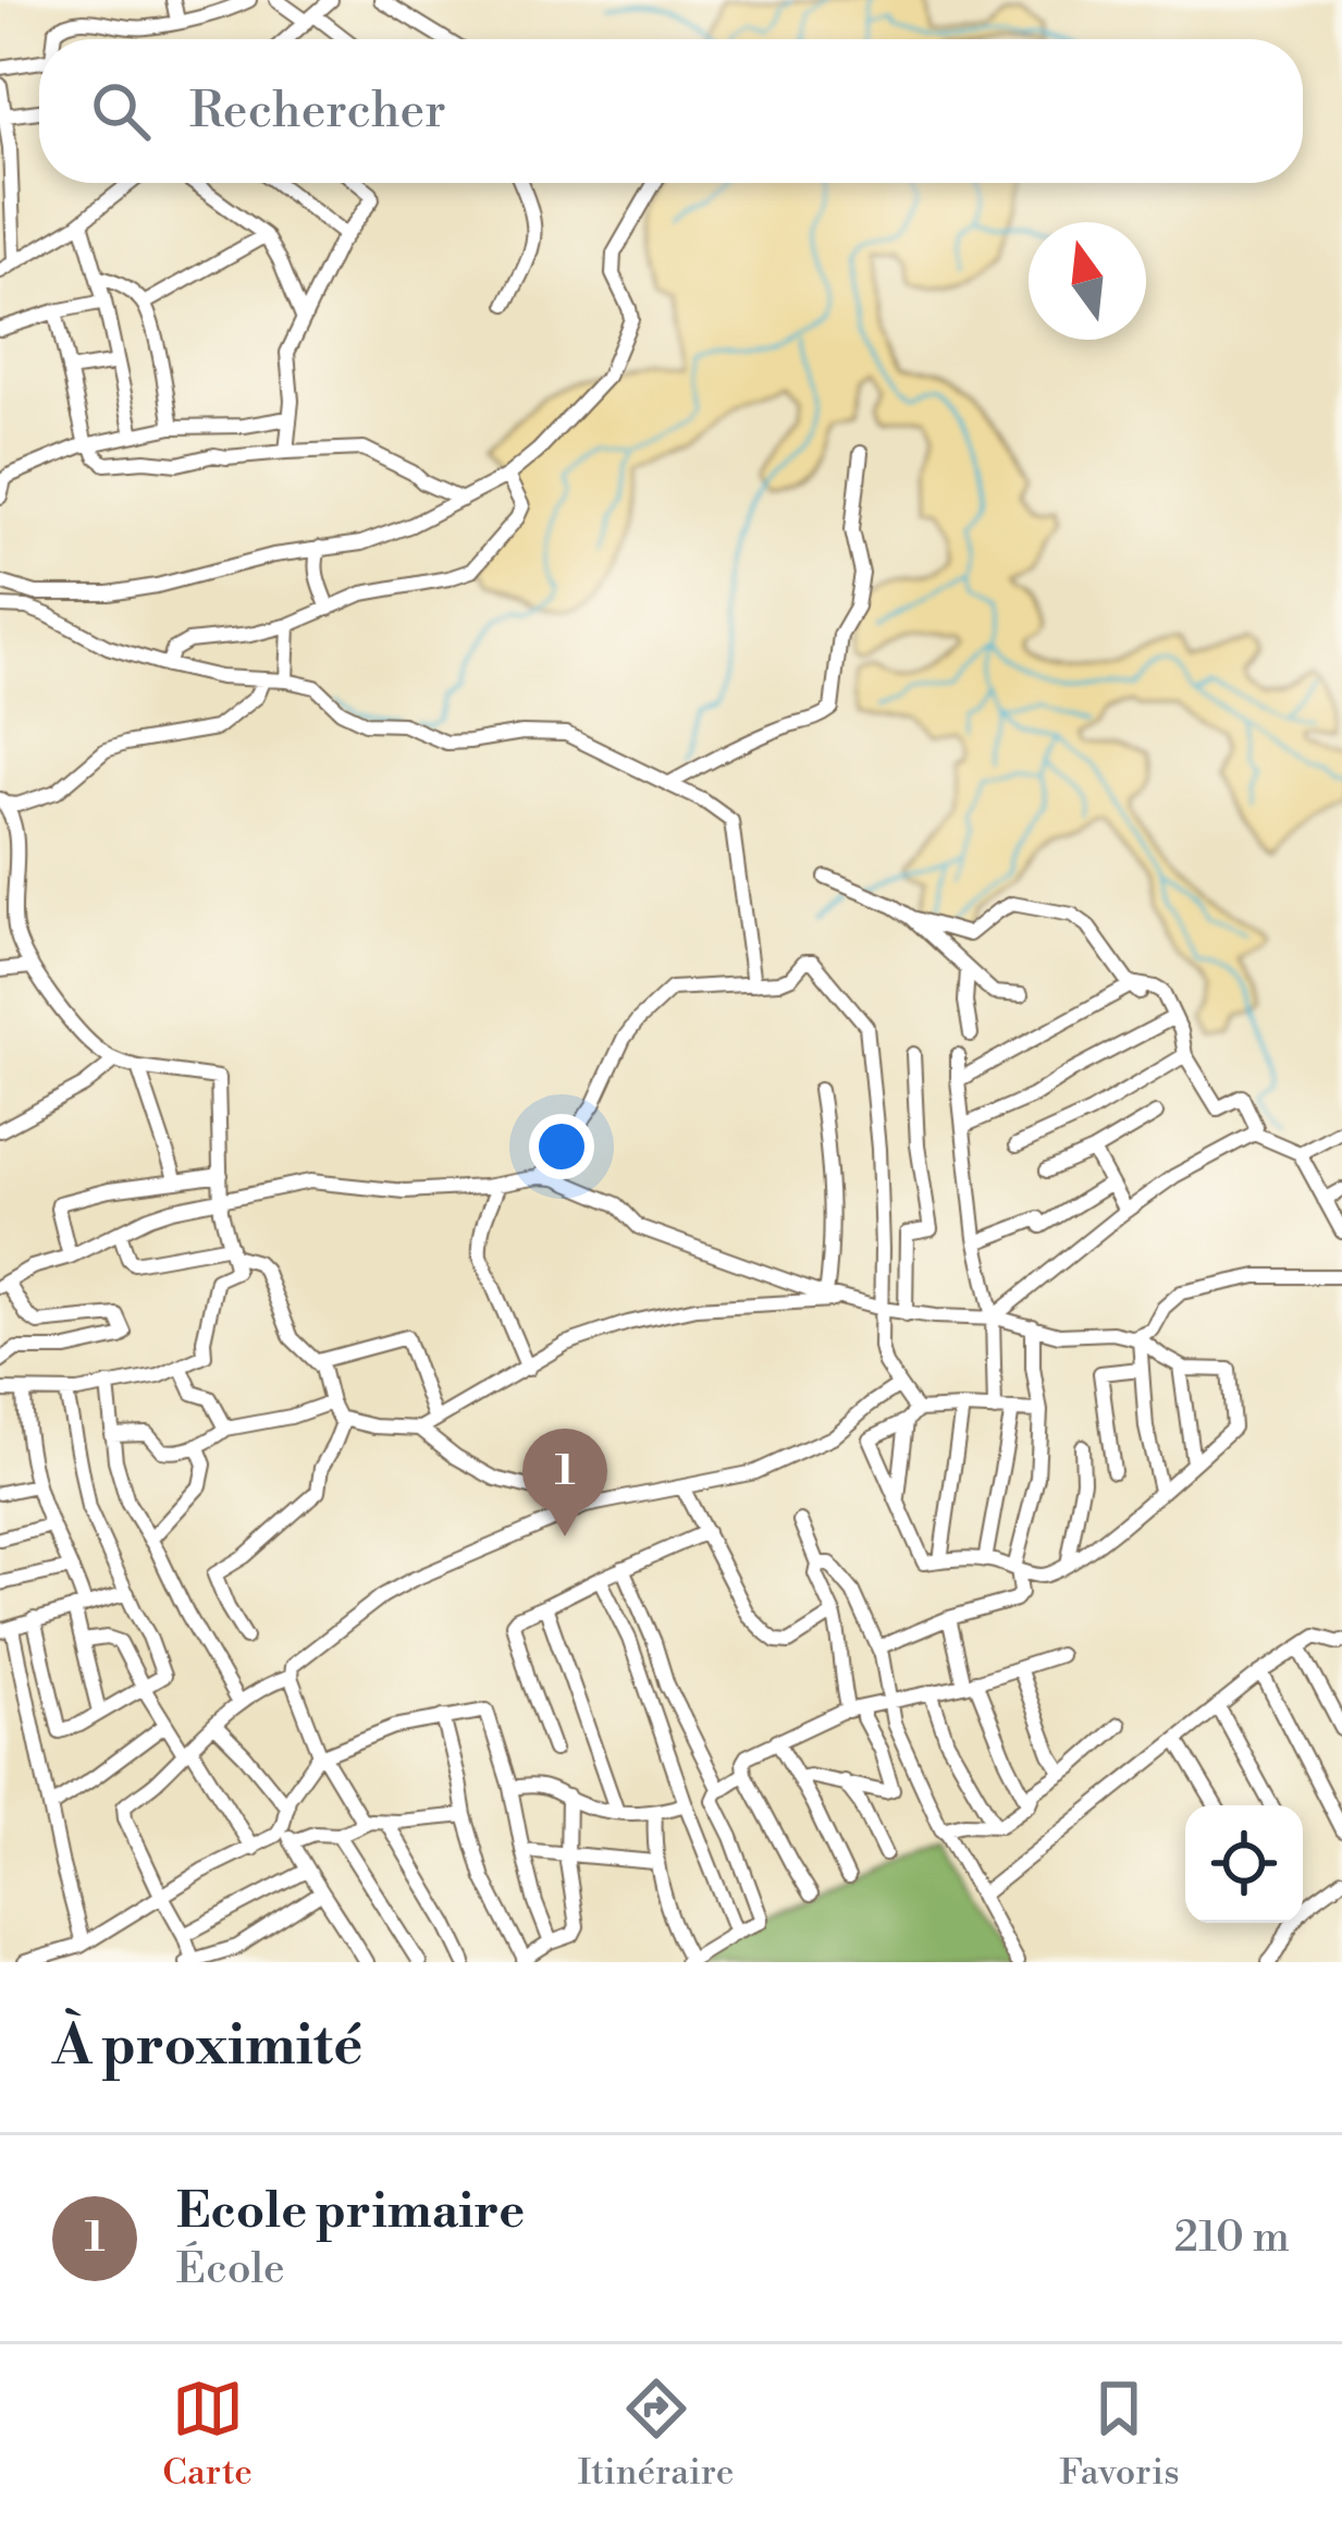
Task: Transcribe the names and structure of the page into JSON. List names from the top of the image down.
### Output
{
  "north": "top",
  "page": {
    "search": "Rechercher",
    "pins": "1",
    "heading": "À proximité",
    "list": [
      {
        "mark": "1",
        "name": "Ecole primaire",
        "note": "École",
        "value": "210 m"
      }
    ],
    "nav": ["Carte", "Itinéraire", "Favoris"]
  }
}
